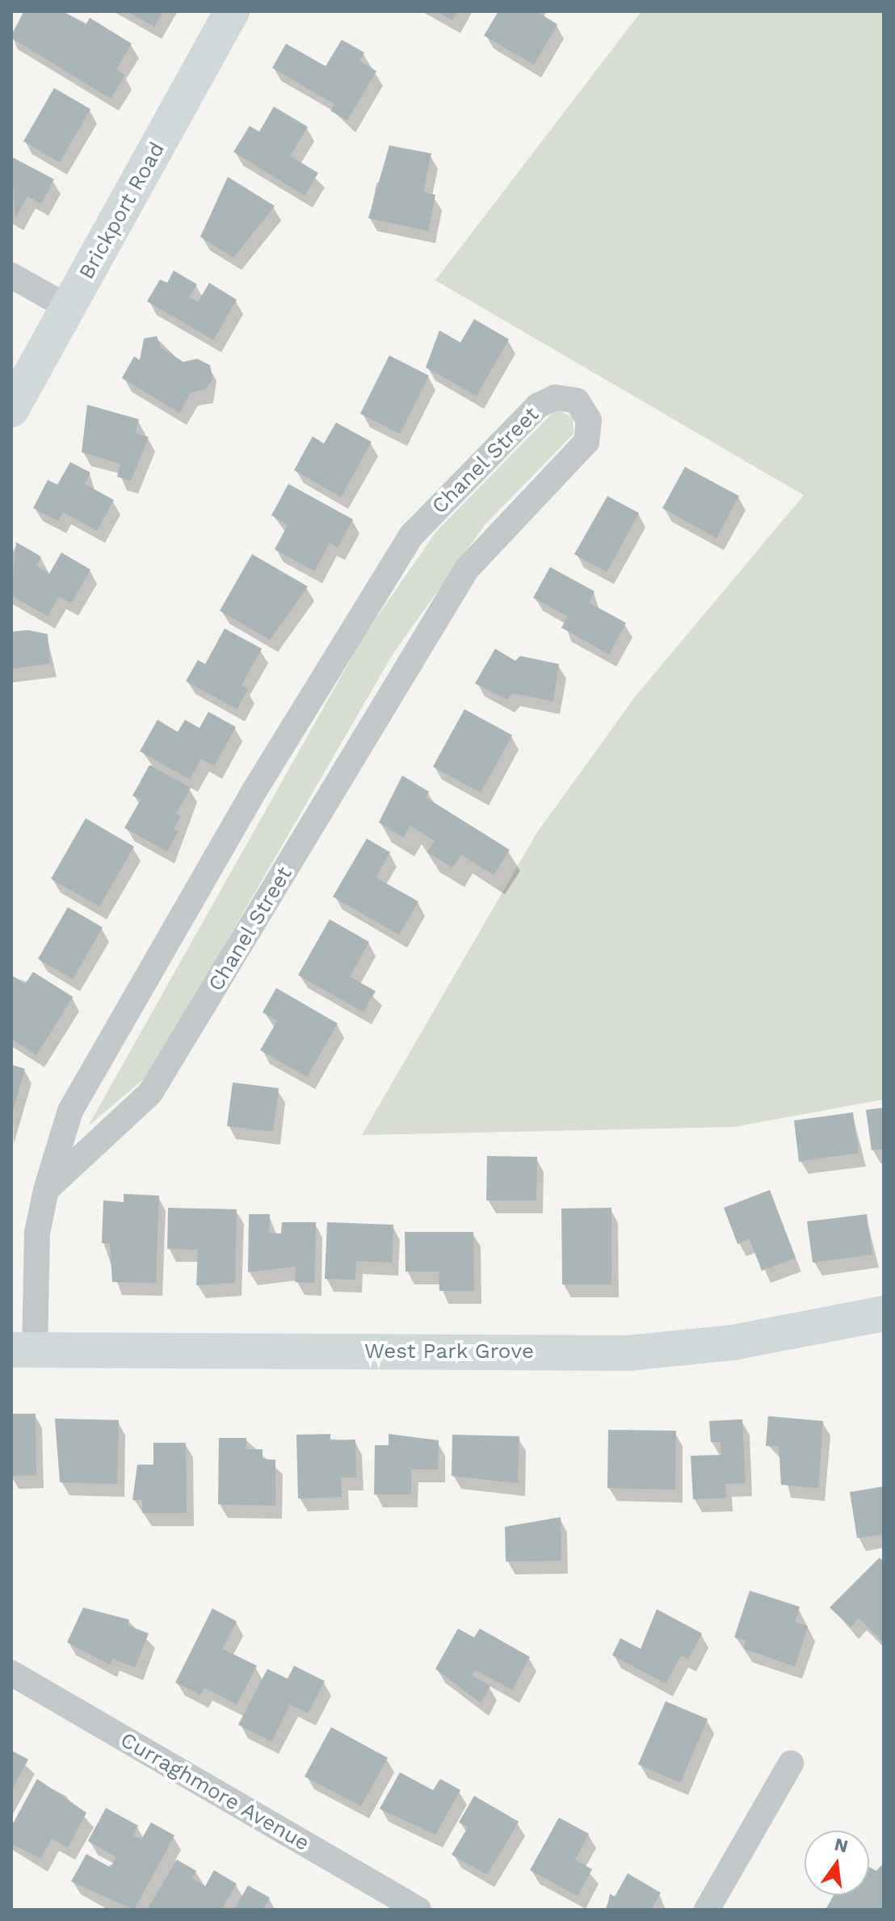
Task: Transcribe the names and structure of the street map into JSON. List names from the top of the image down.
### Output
{
  "streets": {
    "main road": ["Brickport Road", "West Park Grove"],
    "street": ["Chanel Street", "Curraghmore Avenue"]
  },
  "crossings": [
    ["Chanel Street", "West Park Grove"]
  ],
  "north": "top"
}
